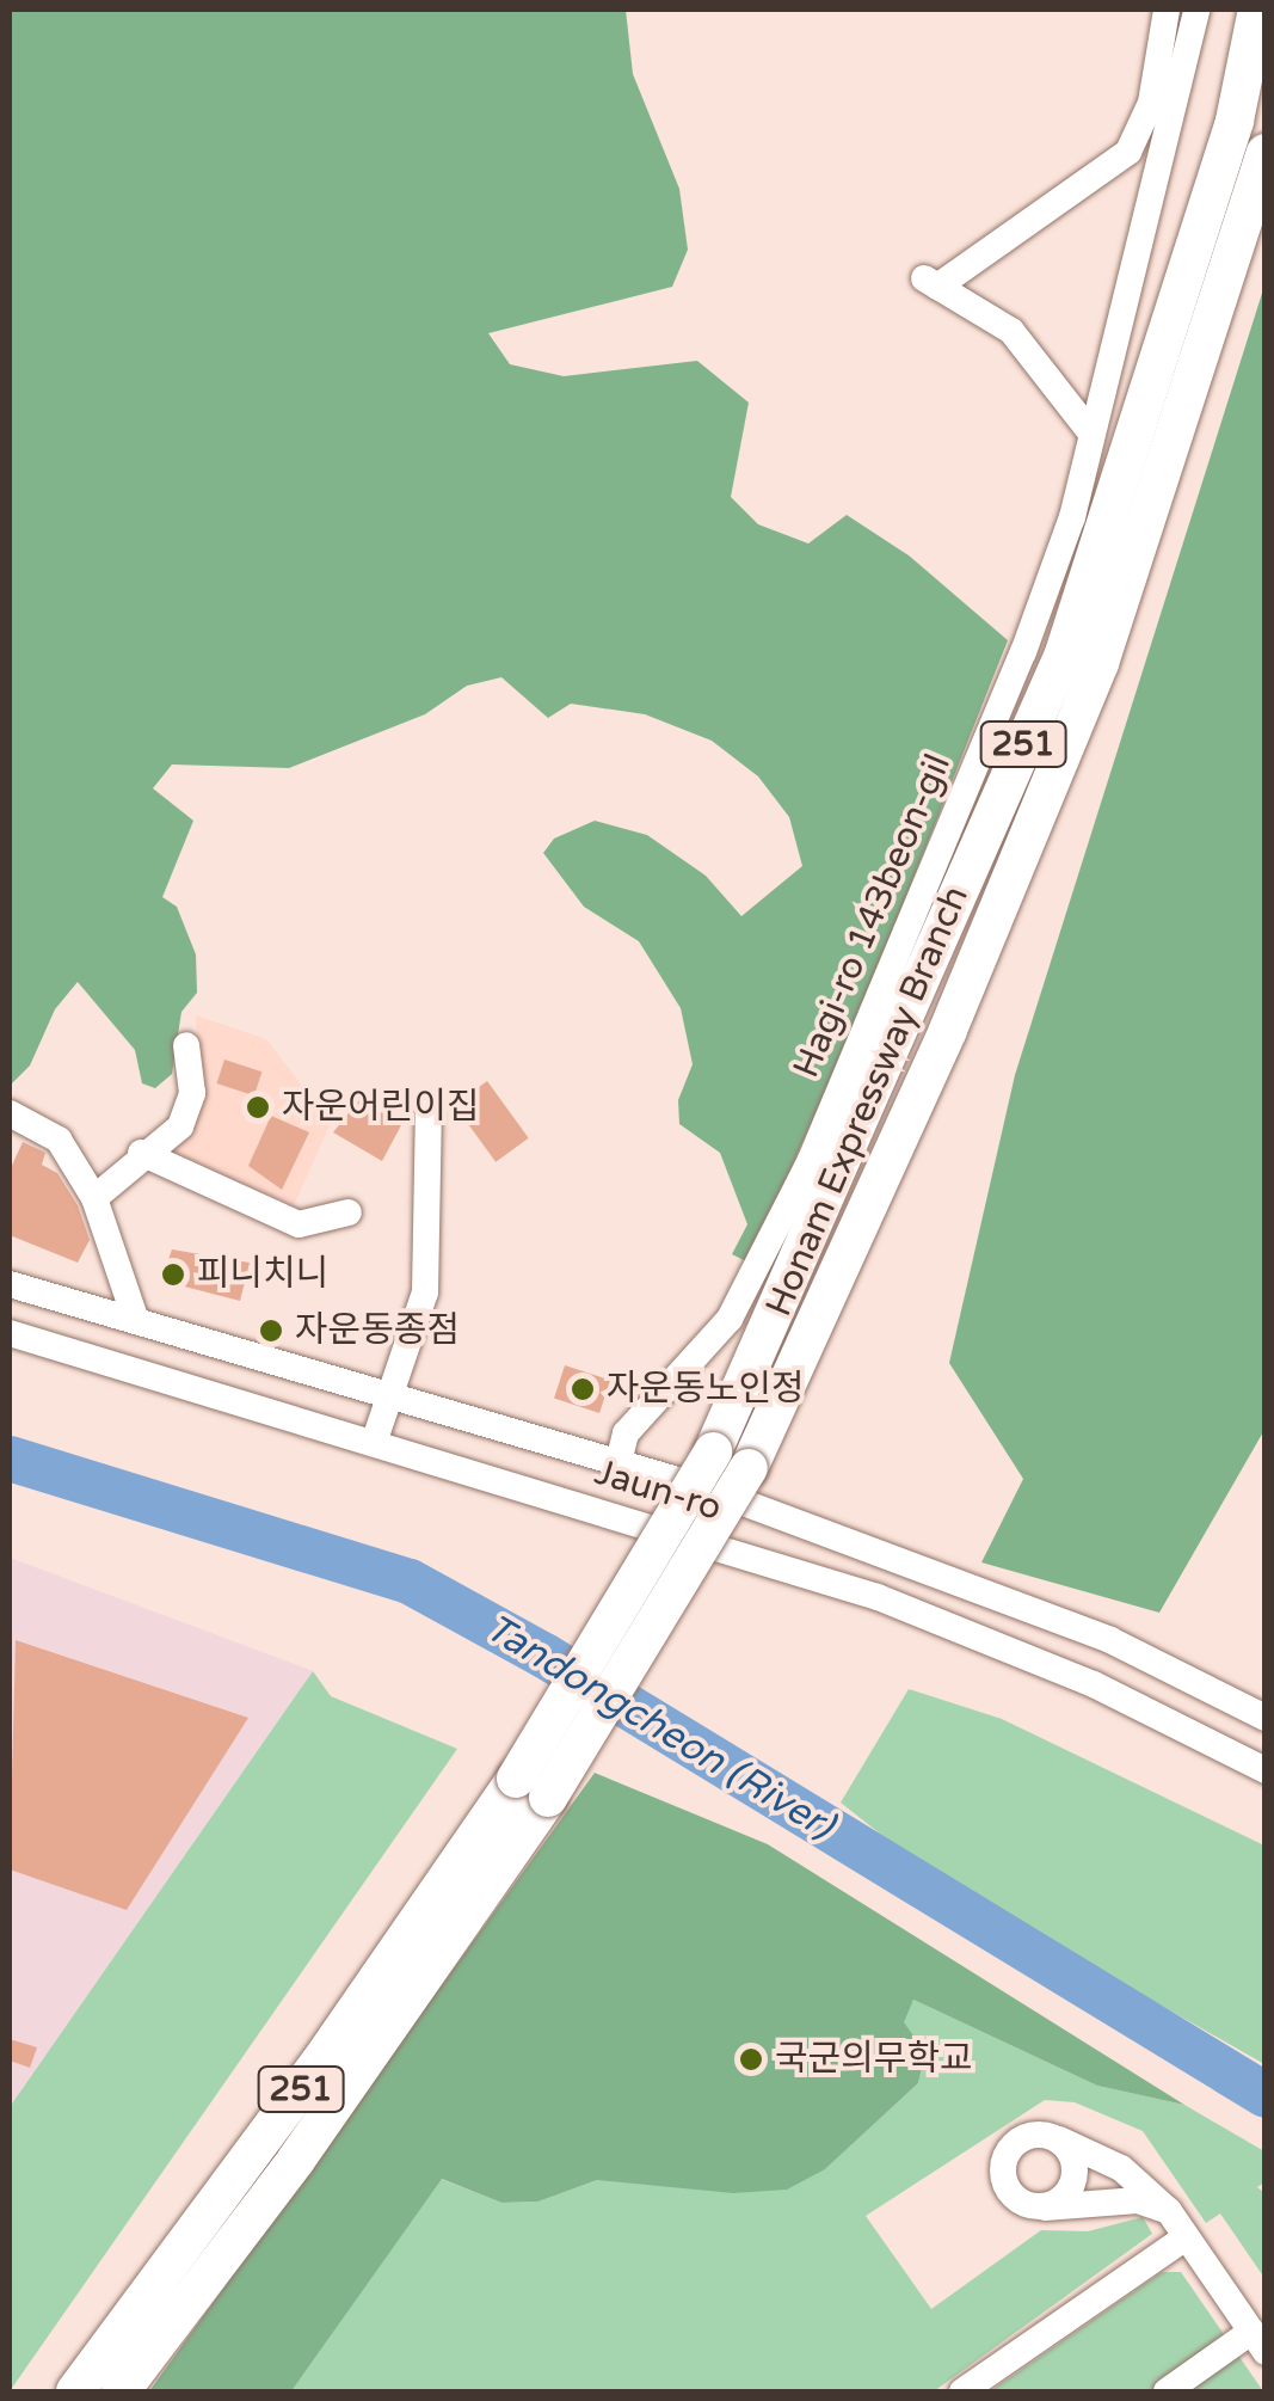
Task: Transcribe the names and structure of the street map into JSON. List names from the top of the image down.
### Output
{
  "streets": {
    "highway": ["251", "Honam Expressway Branch"],
    "street": ["Hagi-ro 143beon-gil", "Jaun-ro"]
  },
  "crossings": [
    ["Hagi-ro 143beon-gil", "Jaun-ro"]
  ],
  "water": ["Tandongcheon (River)"],
  "places": [
    "자운어린이집",
    "피니치니",
    "자운동종점",
    "자운동노인정",
    "국군의무학교"
  ]
}
